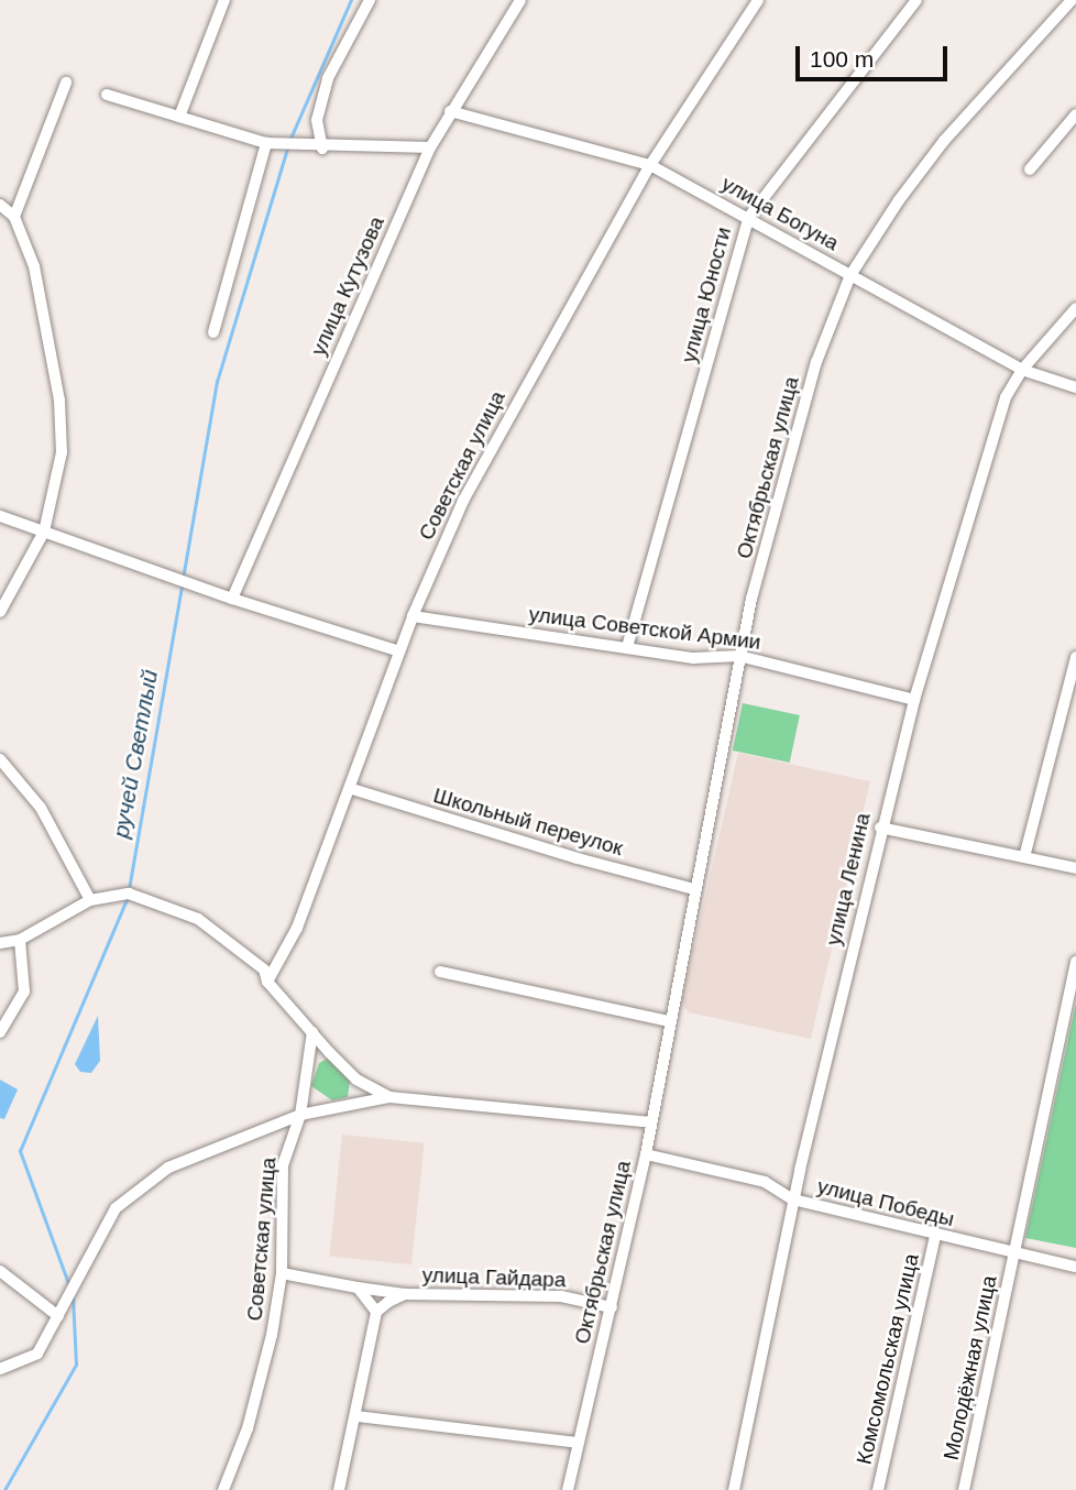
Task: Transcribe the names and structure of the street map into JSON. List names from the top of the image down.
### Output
{
  "streets": {
    "street": [
      "улица Богуна",
      "улица Кутузова",
      "улица Юности",
      "Советская улица",
      "Октябрьская улица",
      "улица Советской Армии",
      "Школьный переулок",
      "улица Ленина",
      "улица Победы",
      "улица Гайдара",
      "Комсомольская улица",
      "Молодёжная улица"
    ]
  },
  "crossings": [
    ["улица Богуна", "улица Кутузова"],
    ["улица Богуна", "улица Юности"],
    ["улица Богуна", "Советская улица"],
    ["улица Богуна", "Октябрьская улица"],
    ["улица Богуна", "улица Ленина"],
    ["улица Юности", "улица Советской Армии"],
    ["Советская улица", "улица Советской Армии"],
    ["Советская улица", "Школьный переулок"],
    ["Октябрьская улица", "улица Советской Армии"],
    ["Октябрьская улица", "Школьный переулок"],
    ["Октябрьская улица", "улица Победы"],
    ["Октябрьская улица", "улица Гайдара"],
    ["улица Советской Армии", "улица Ленина"],
    ["улица Ленина", "улица Победы"],
    ["улица Победы", "Комсомольская улица"],
    ["улица Победы", "Молодёжная улица"]
  ],
  "water": ["ручей Светлый"],
  "scale_bar": "100 m"
}
